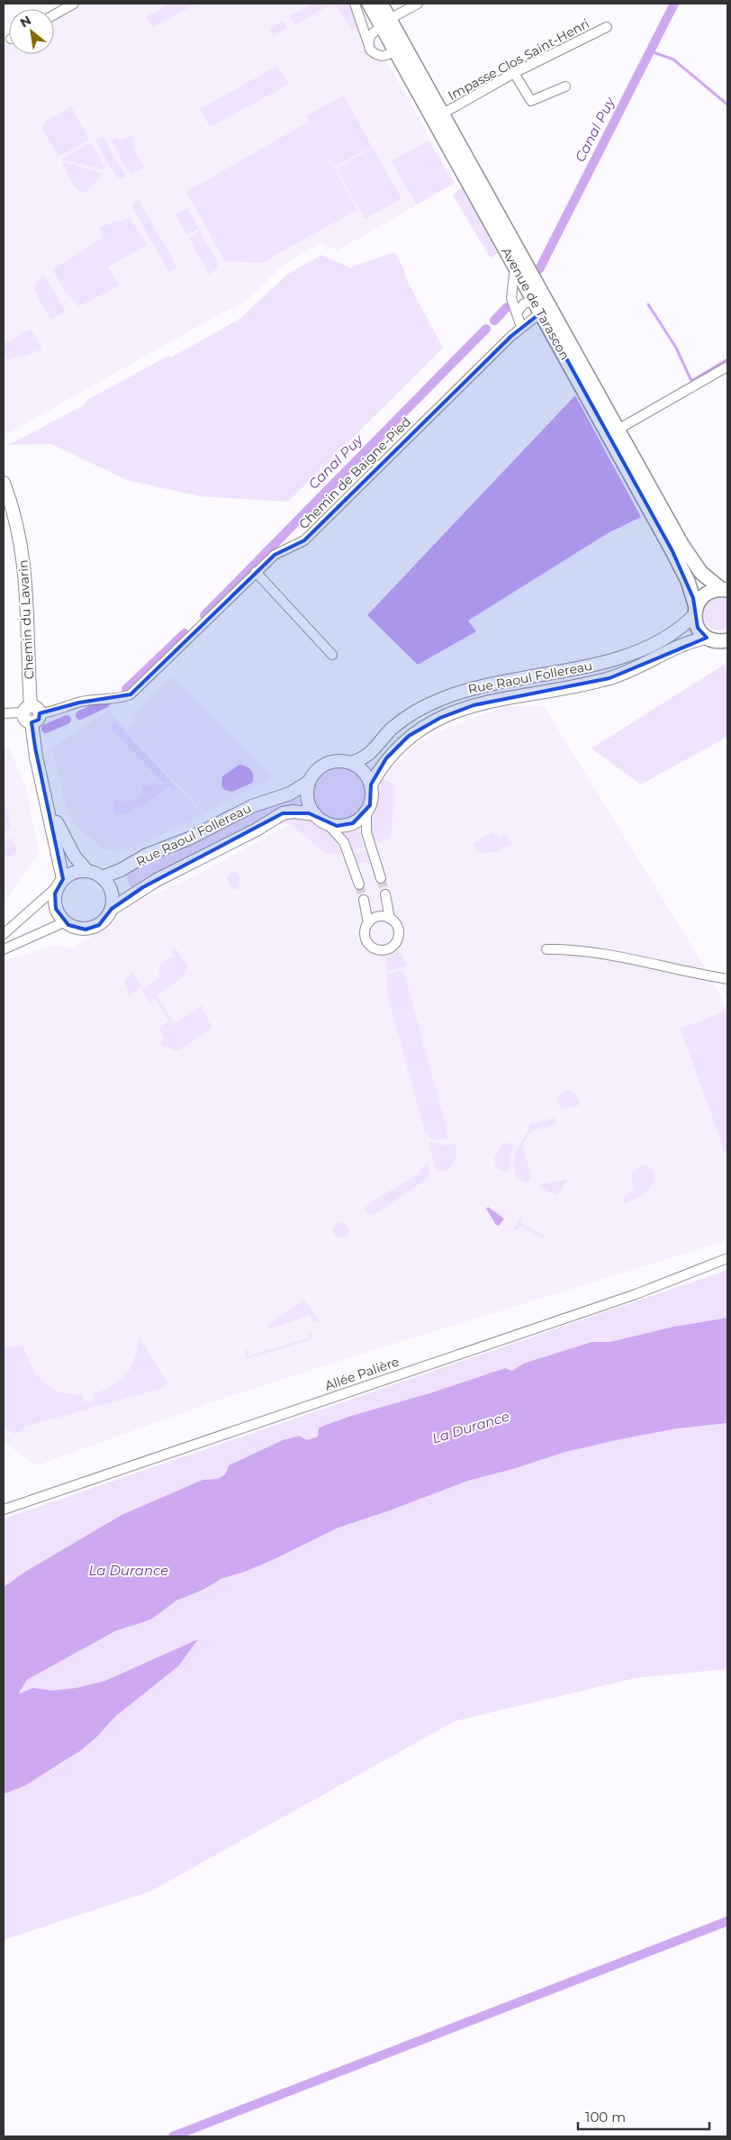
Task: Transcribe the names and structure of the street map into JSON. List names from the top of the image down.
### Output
{
  "streets": {
    "main road": ["Avenue de Tarascon"],
    "street": [
      "Impasse Clos Saint-Henri",
      "Chemin de Baigne-Pied",
      "Chemin du Lavarin",
      "Rue Raoul Follereau",
      "Allée Palière"
    ]
  },
  "crossings": [
    ["Impasse Clos Saint-Henri", "Avenue de Tarascon"],
    ["Avenue de Tarascon", "Chemin de Baigne-Pied"],
    ["Avenue de Tarascon", "Rue Raoul Follereau"],
    ["Chemin de Baigne-Pied", "Chemin du Lavarin"],
    ["Chemin du Lavarin", "Rue Raoul Follereau"]
  ],
  "water": ["Canal Puy", "La Durance"],
  "scale_bar": "100 m",
  "north": "top left"
}
